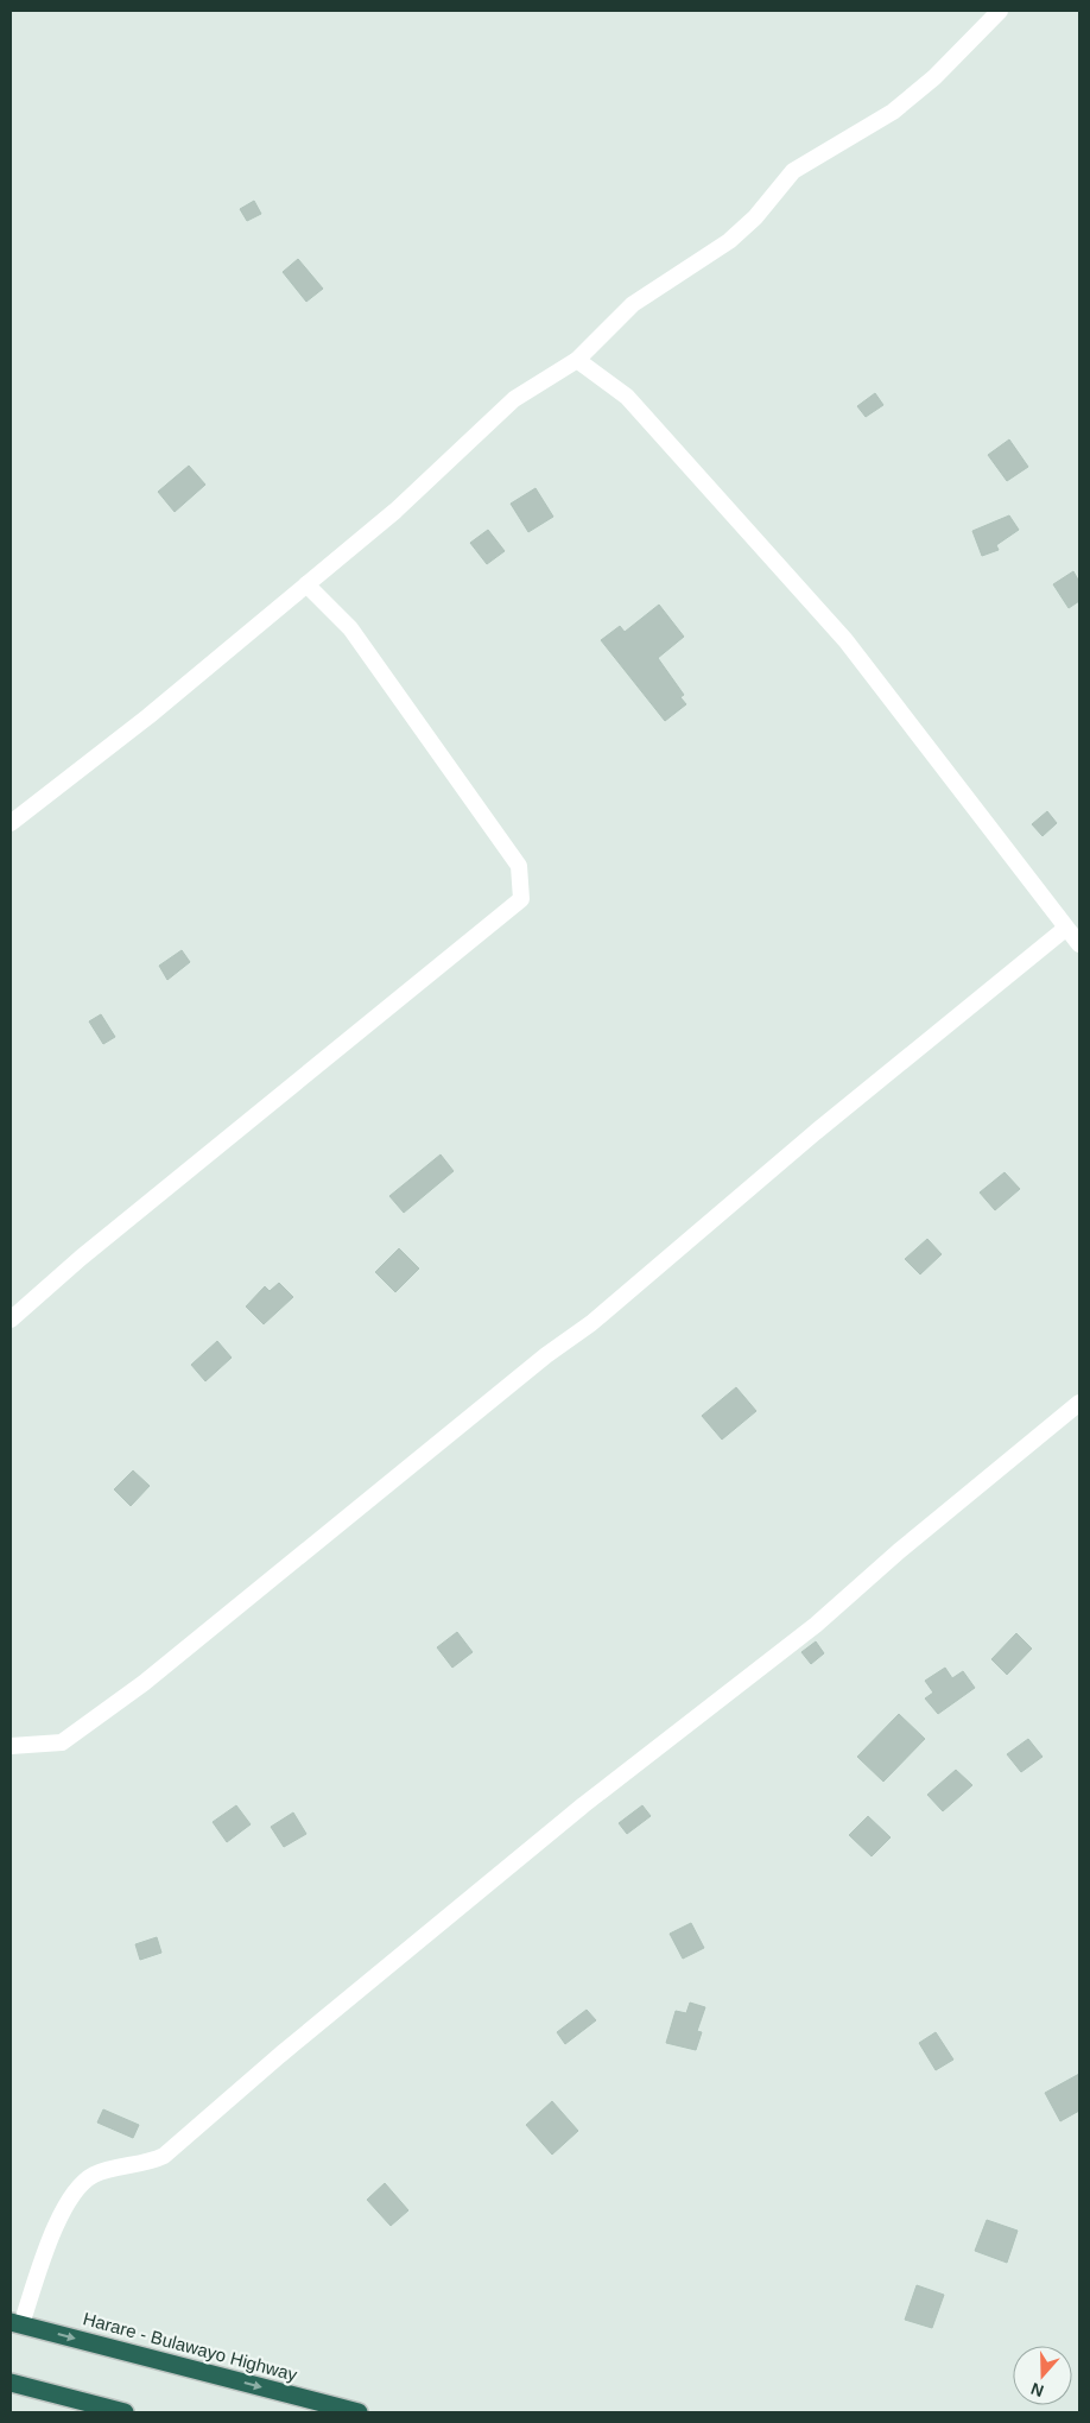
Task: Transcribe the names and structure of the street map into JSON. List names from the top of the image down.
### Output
{
  "streets": {
    "highway": ["Harare - Bulawayo Highway"]
  },
  "north": "bottom"
}
